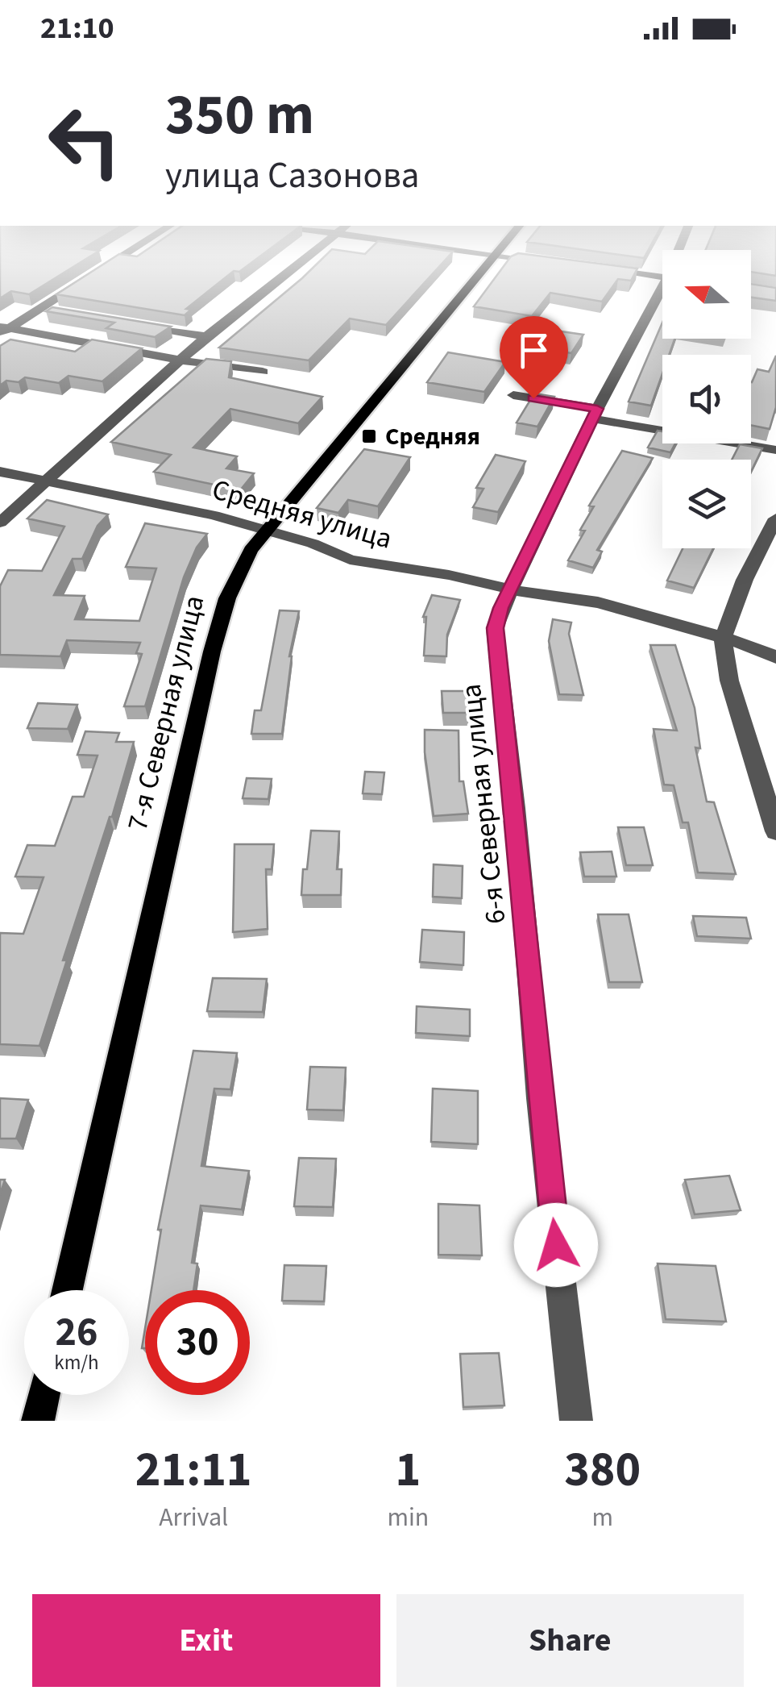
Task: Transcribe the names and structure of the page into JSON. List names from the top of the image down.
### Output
{
  "streets": {
    "main road": ["7-я Северная улица"],
    "street": ["Средняя улица", "6-я Северная улица"]
  },
  "crossings": [
    ["Средняя улица", "7-я Северная улица"],
    ["Средняя улица", "6-я Северная улица"]
  ],
  "places": {
    "transit": ["Средняя"]
  },
  "north": "left",
  "page": {
    "status": "21:10",
    "turn": ["350 m", "улица Сазонова"],
    "speed": "26 km/h",
    "limit": "30",
    "eta": [
      "21:11",
      "Arrival",
      "1",
      "min",
      "380",
      "m"
    ],
    "buttons": ["Exit", "Share"]
  }
}
